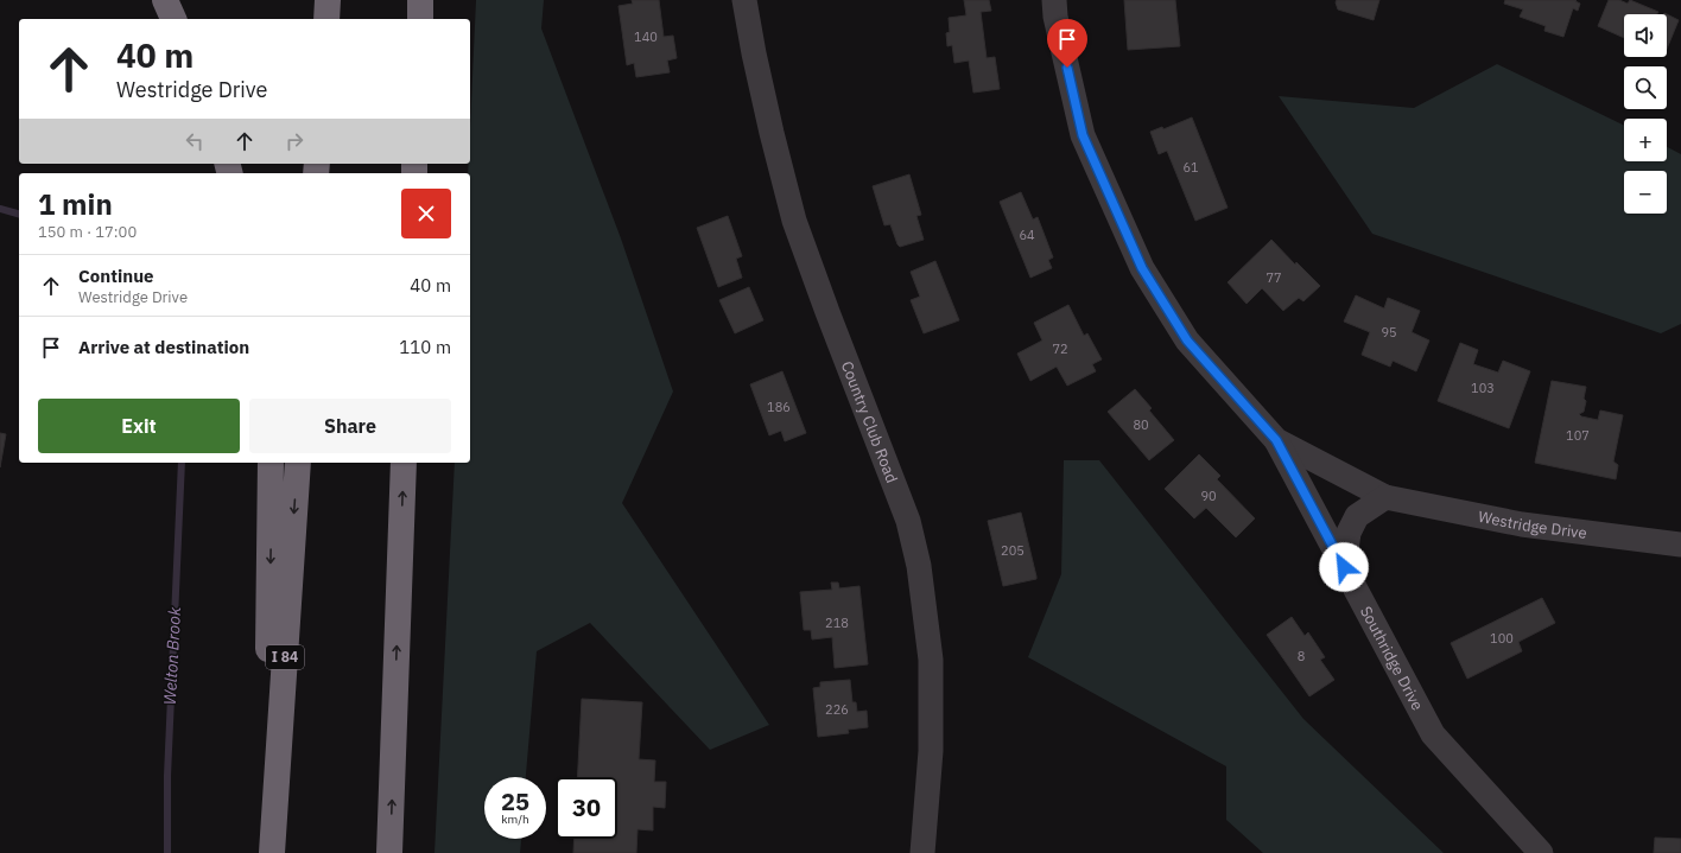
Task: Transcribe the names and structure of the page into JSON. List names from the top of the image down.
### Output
{
  "streets": {
    "highway": ["I 84"],
    "street": ["Country Club Road", "Westridge Drive", "Southridge Drive"]
  },
  "crossings": [
    ["Westridge Drive", "Southridge Drive"]
  ],
  "water": ["Welton Brook"],
  "house_numbers": [
    "140",
    "61",
    "64",
    "77",
    "95",
    "72",
    "103",
    "186",
    "80",
    "107",
    "90",
    "205",
    "218",
    "100",
    "8",
    "226"
  ],
  "page": {
    "map_buttons": ["+", "−"],
    "turn": ["40 m", "Westridge Drive"],
    "heading": ["1 min", "150 m · 17:00"],
    "list": [
      {
        "name": "Continue",
        "note": "Westridge Drive",
        "value": "40 m"
      },
      {
        "name": "Arrive at destination",
        "value": "110 m"
      }
    ],
    "buttons": ["Exit", "Share"],
    "speed": "25 km/h",
    "limit": "30"
  }
}
